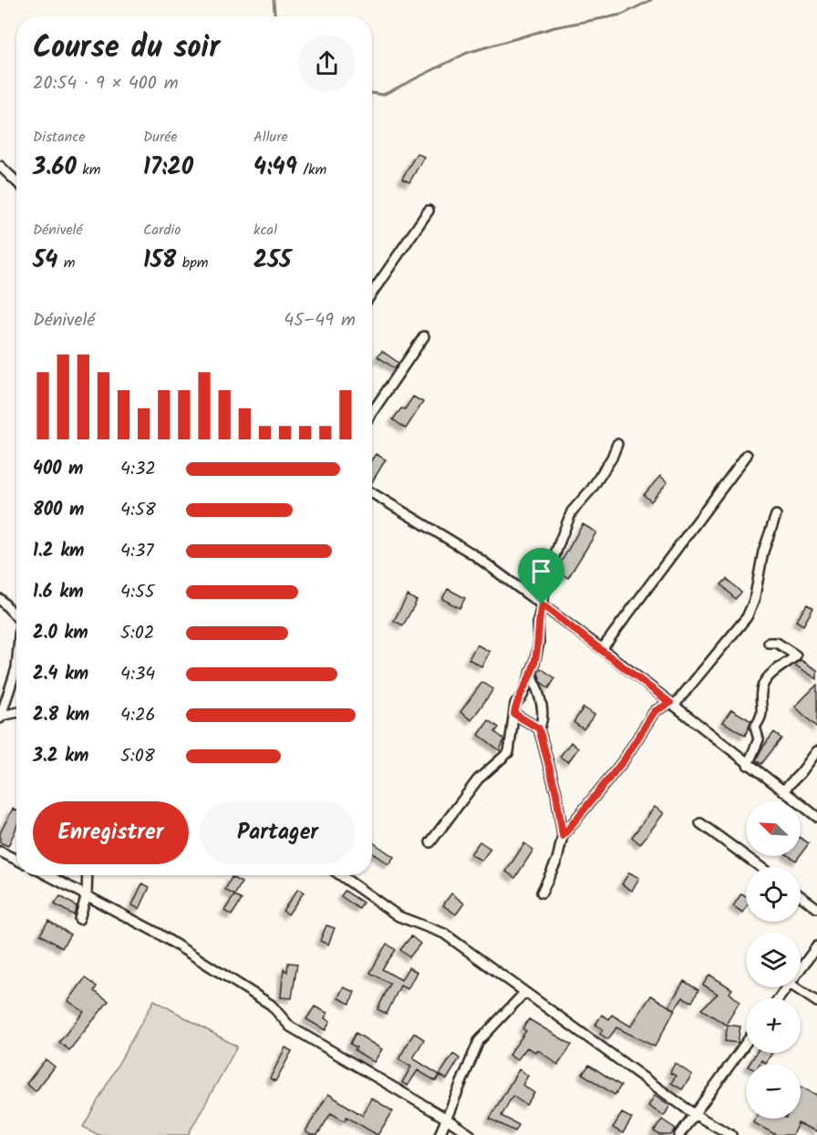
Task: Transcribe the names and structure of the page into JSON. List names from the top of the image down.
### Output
{
  "north": "top left",
  "page": {
    "heading": ["Course du soir", "20:54 · 9 × 400 m"],
    "stats": [
      ["Distance", "3.60 km"],
      ["Durée", "17:20"],
      ["Allure", "4:49 /km"],
      ["Dénivelé", "54 m"],
      ["Cardio", "158 bpm"],
      ["kcal", "255"]
    ],
    "chart": ["Dénivelé", "45–49 m"],
    "list": [
      {
        "name": "400 m",
        "note": "4:32"
      },
      {
        "name": "800 m",
        "note": "4:58"
      },
      {
        "name": "1.2 km",
        "note": "4:37"
      },
      {
        "name": "1.6 km",
        "note": "4:55"
      },
      {
        "name": "2.0 km",
        "note": "5:02"
      },
      {
        "name": "2.4 km",
        "note": "4:34"
      },
      {
        "name": "2.8 km",
        "note": "4:26"
      },
      {
        "name": "3.2 km",
        "note": "5:08"
      }
    ],
    "buttons": ["Enregistrer", "Partager"],
    "map_buttons": ["+", "−"]
  }
}
